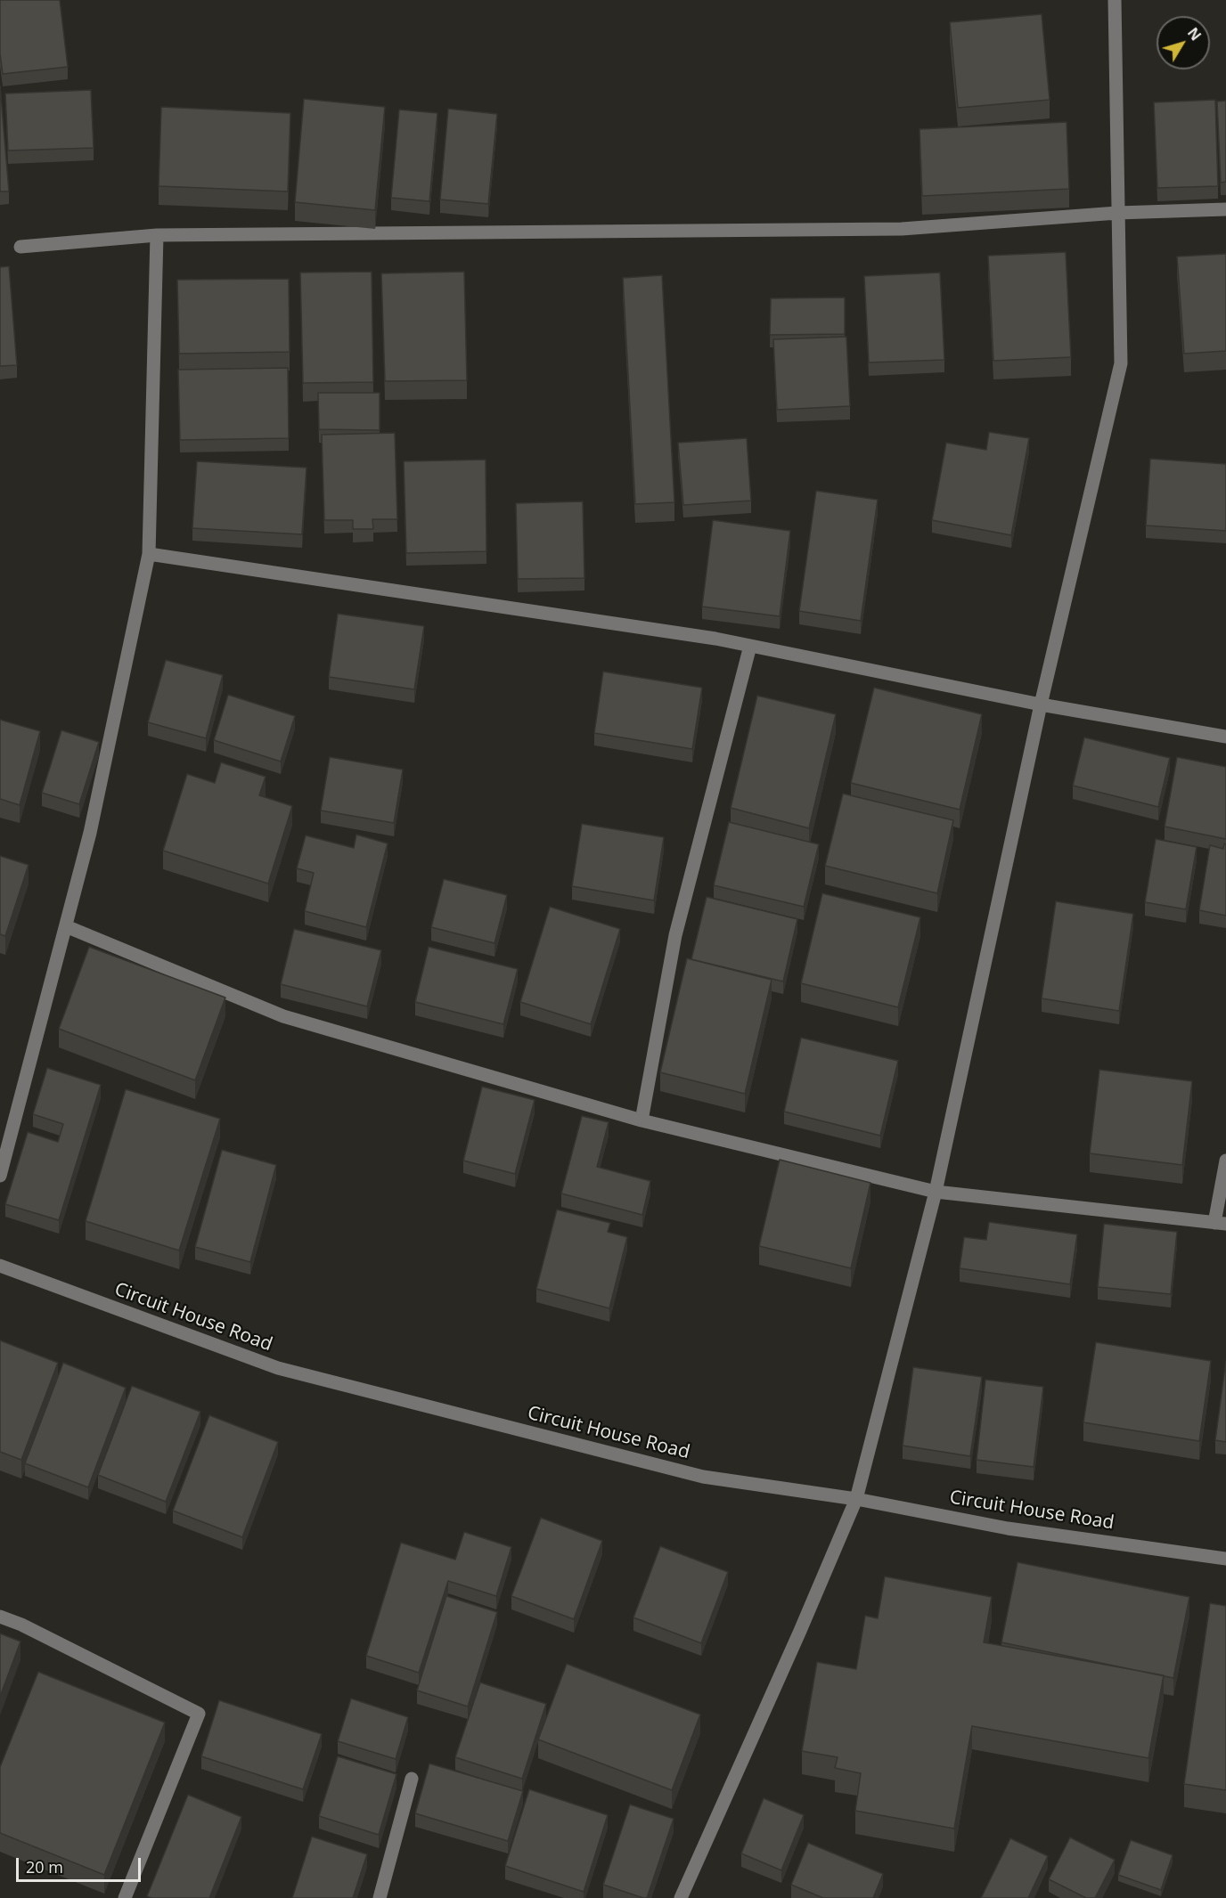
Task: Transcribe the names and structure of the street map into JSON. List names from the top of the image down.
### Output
{
  "streets": {
    "street": ["Circuit House Road"]
  },
  "scale_bar": "20 m",
  "north": "top right"
}
